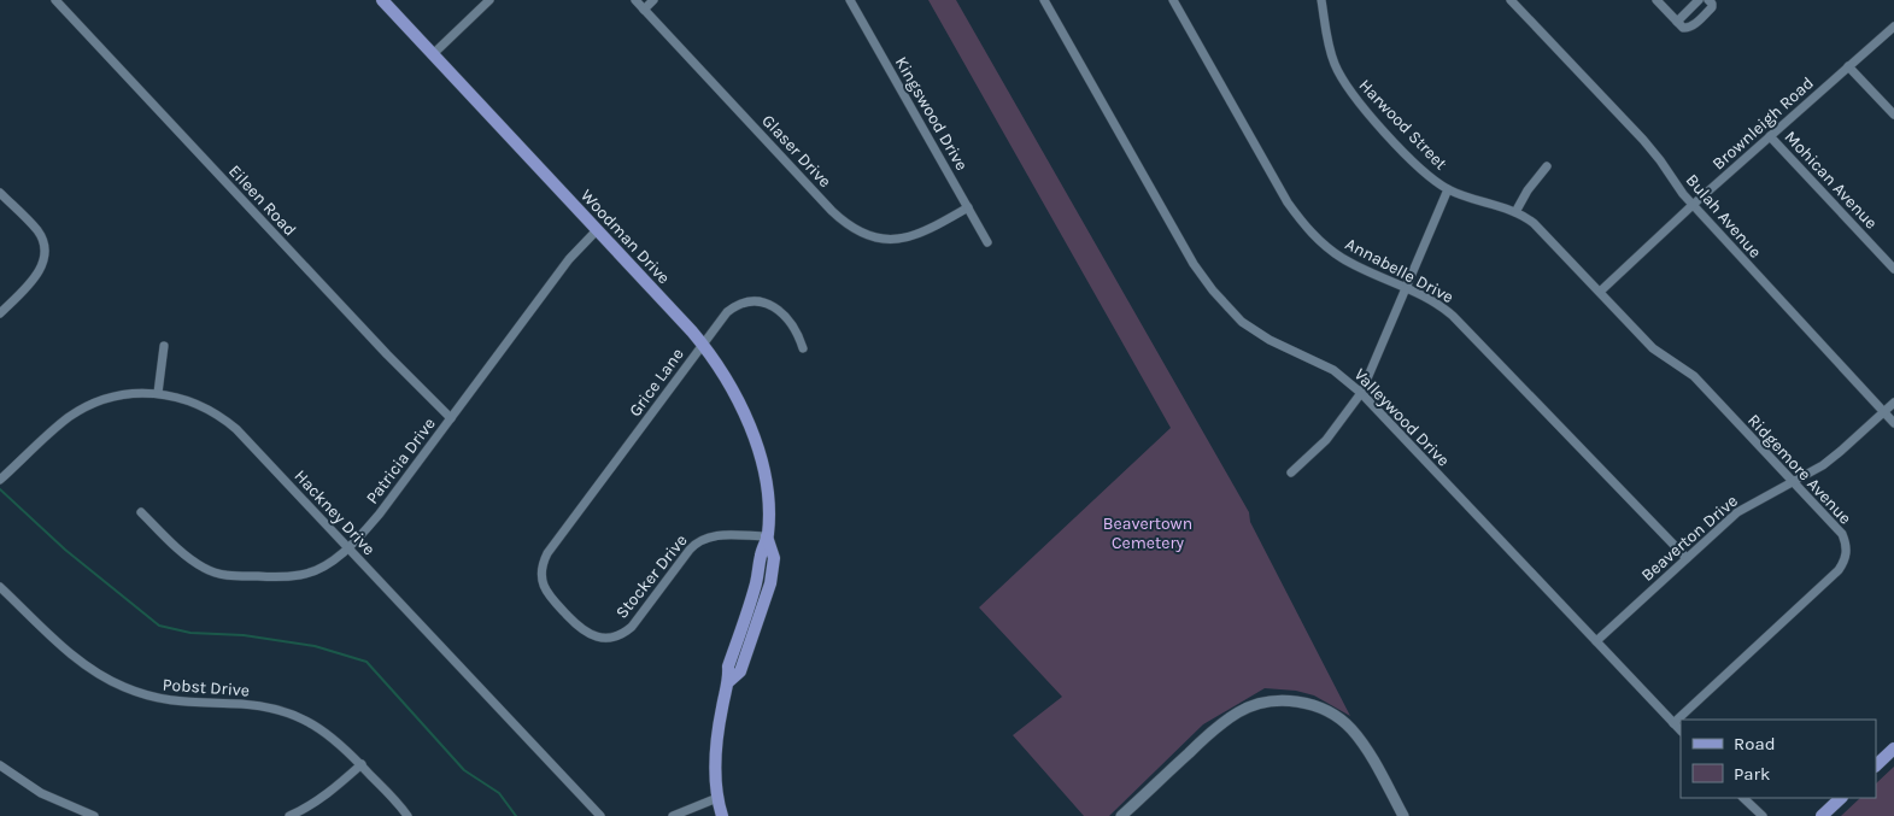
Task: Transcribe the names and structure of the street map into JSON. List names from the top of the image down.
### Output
{
  "streets": {
    "main road": ["Woodman Drive"],
    "street": [
      "Kingswood Drive",
      "Brownleigh Road",
      "Harwood Street",
      "Glaser Drive",
      "Mohican Avenue",
      "Eileen Road",
      "Bulah Avenue",
      "Annabelle Drive",
      "Grice Lane",
      "Valleywood Drive",
      "Patricia Drive",
      "Ridgemore Avenue",
      "Hackney Drive",
      "Beaverton Drive",
      "Stocker Drive",
      "Pobst Drive"
    ]
  },
  "crossings": [
    ["Kingswood Drive", "Glaser Drive"],
    ["Brownleigh Road", "Harwood Street"],
    ["Brownleigh Road", "Mohican Avenue"],
    ["Brownleigh Road", "Bulah Avenue"],
    ["Brownleigh Road", "Ridgemore Avenue"],
    ["Harwood Street", "Ridgemore Avenue"],
    ["Eileen Road", "Patricia Drive"],
    ["Bulah Avenue", "Beaverton Drive"],
    ["Woodman Drive", "Grice Lane"],
    ["Woodman Drive", "Patricia Drive"],
    ["Woodman Drive", "Stocker Drive"],
    ["Annabelle Drive", "Beaverton Drive"],
    ["Grice Lane", "Stocker Drive"],
    ["Valleywood Drive", "Ridgemore Avenue"],
    ["Valleywood Drive", "Beaverton Drive"],
    ["Patricia Drive", "Hackney Drive"],
    ["Ridgemore Avenue", "Beaverton Drive"]
  ],
  "parks": ["Beavertown Cemetery"],
  "legend": ["Road", "Park"]
}
